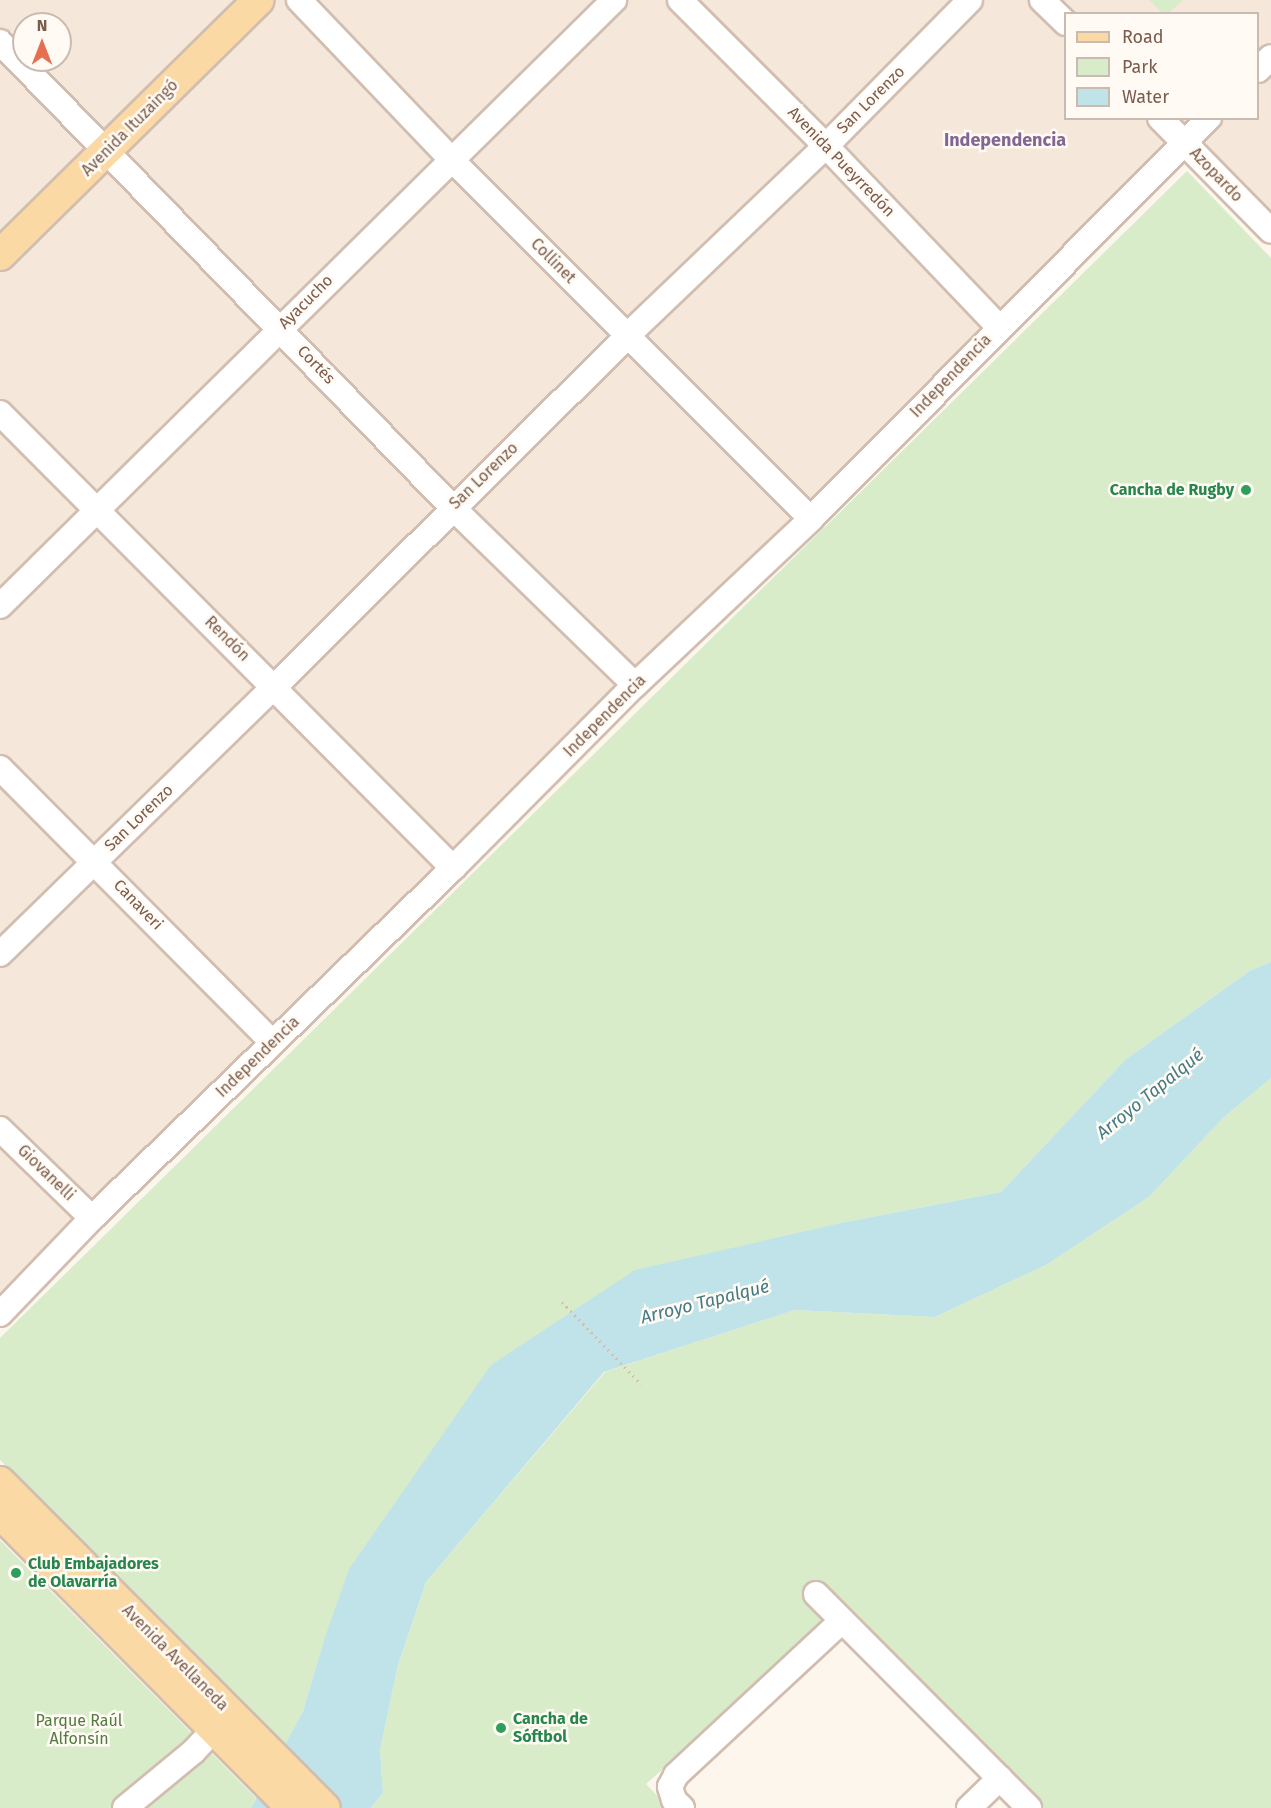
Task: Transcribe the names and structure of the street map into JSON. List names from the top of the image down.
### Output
{
  "streets": {
    "main road": ["Avenida Ituzaingó", "Avenida Avellaneda"],
    "street": [
      "San Lorenzo",
      "Avenida Pueyrredón",
      "Azopardo",
      "Collinet",
      "Ayacucho",
      "Cortés",
      "Independencia",
      "Rendón",
      "Canaveri",
      "Giovanelli"
    ]
  },
  "crossings": [
    ["San Lorenzo", "Avenida Pueyrredón"],
    ["San Lorenzo", "Collinet"],
    ["San Lorenzo", "Cortés"],
    ["San Lorenzo", "Rendón"],
    ["San Lorenzo", "Canaveri"],
    ["Avenida Ituzaingó", "Cortés"],
    ["Avenida Pueyrredón", "Independencia"],
    ["Azopardo", "Independencia"],
    ["Collinet", "Ayacucho"],
    ["Collinet", "Independencia"],
    ["Ayacucho", "Cortés"],
    ["Ayacucho", "Rendón"],
    ["Cortés", "Independencia"],
    ["Independencia", "Rendón"],
    ["Independencia", "Canaveri"],
    ["Independencia", "Giovanelli"]
  ],
  "districts": ["Independencia"],
  "water": ["Arroyo Tapalqué"],
  "parks": ["Parque Raúl Alfonsín"],
  "places": ["Cancha de Rugby", "Club Embajadores de Olavarría", "Cancha de Sóftbol"],
  "legend": ["Road", "Park", "Water"],
  "north": "top"
}
